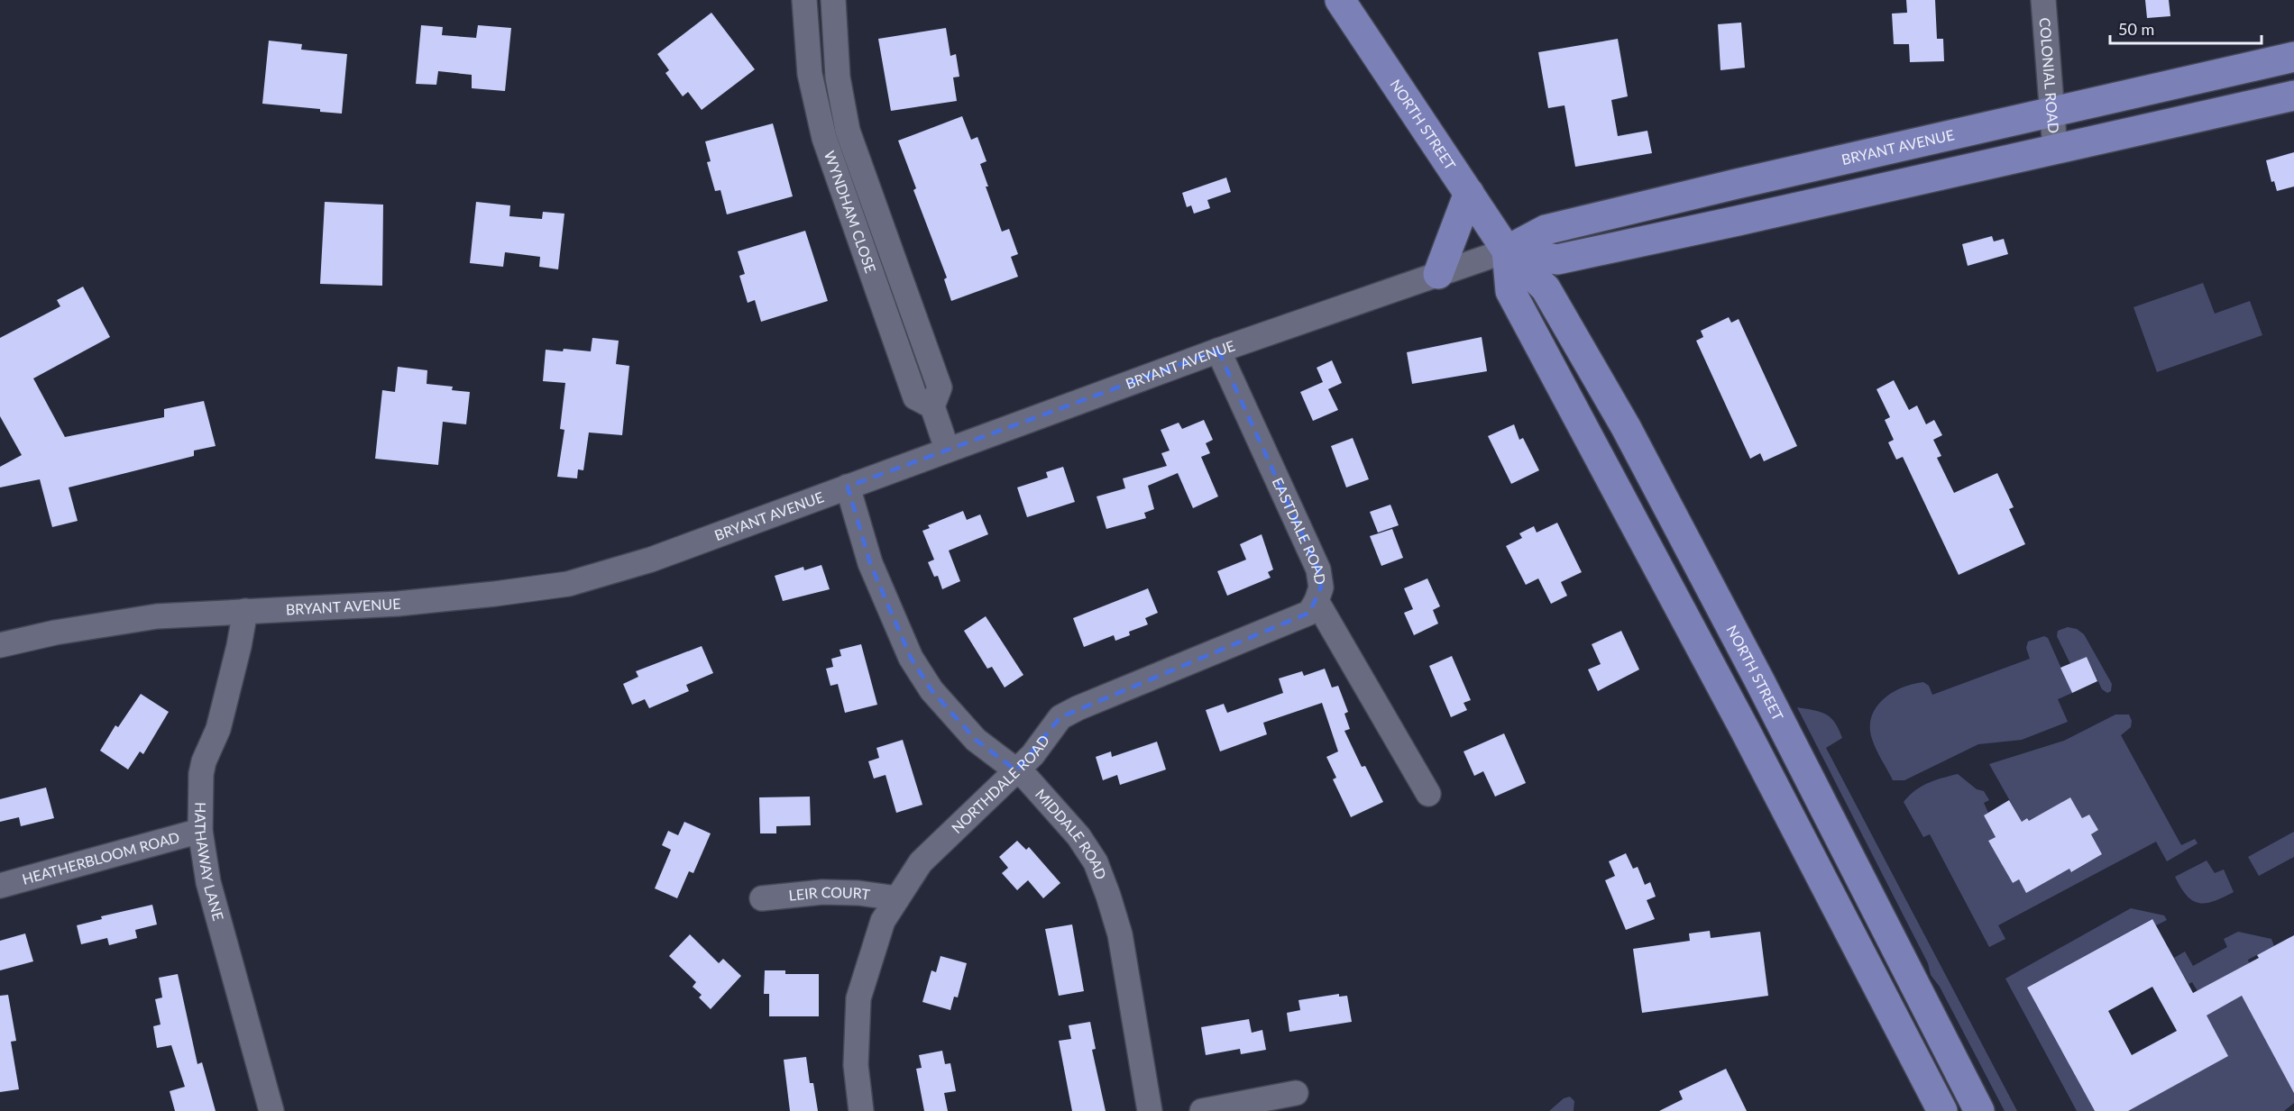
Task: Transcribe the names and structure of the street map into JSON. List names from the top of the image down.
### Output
{
  "streets": {
    "main road": ["NORTH STREET", "BRYANT AVENUE"],
    "street": [
      "COLONIAL ROAD",
      "WYNDHAM CLOSE",
      "EASTDALE ROAD",
      "NORTHDALE ROAD",
      "MIDDALE ROAD",
      "HEATHERBLOOM ROAD",
      "HATHAWAY LANE",
      "LEIR COURT"
    ]
  },
  "crossings": [
    ["COLONIAL ROAD", "BRYANT AVENUE"],
    ["NORTH STREET", "BRYANT AVENUE"],
    ["BRYANT AVENUE", "WYNDHAM CLOSE"],
    ["BRYANT AVENUE", "EASTDALE ROAD"],
    ["BRYANT AVENUE", "MIDDALE ROAD"],
    ["BRYANT AVENUE", "HATHAWAY LANE"],
    ["EASTDALE ROAD", "NORTHDALE ROAD"],
    ["NORTHDALE ROAD", "MIDDALE ROAD"],
    ["NORTHDALE ROAD", "LEIR COURT"],
    ["HEATHERBLOOM ROAD", "HATHAWAY LANE"]
  ],
  "scale_bar": "50 m"
}
